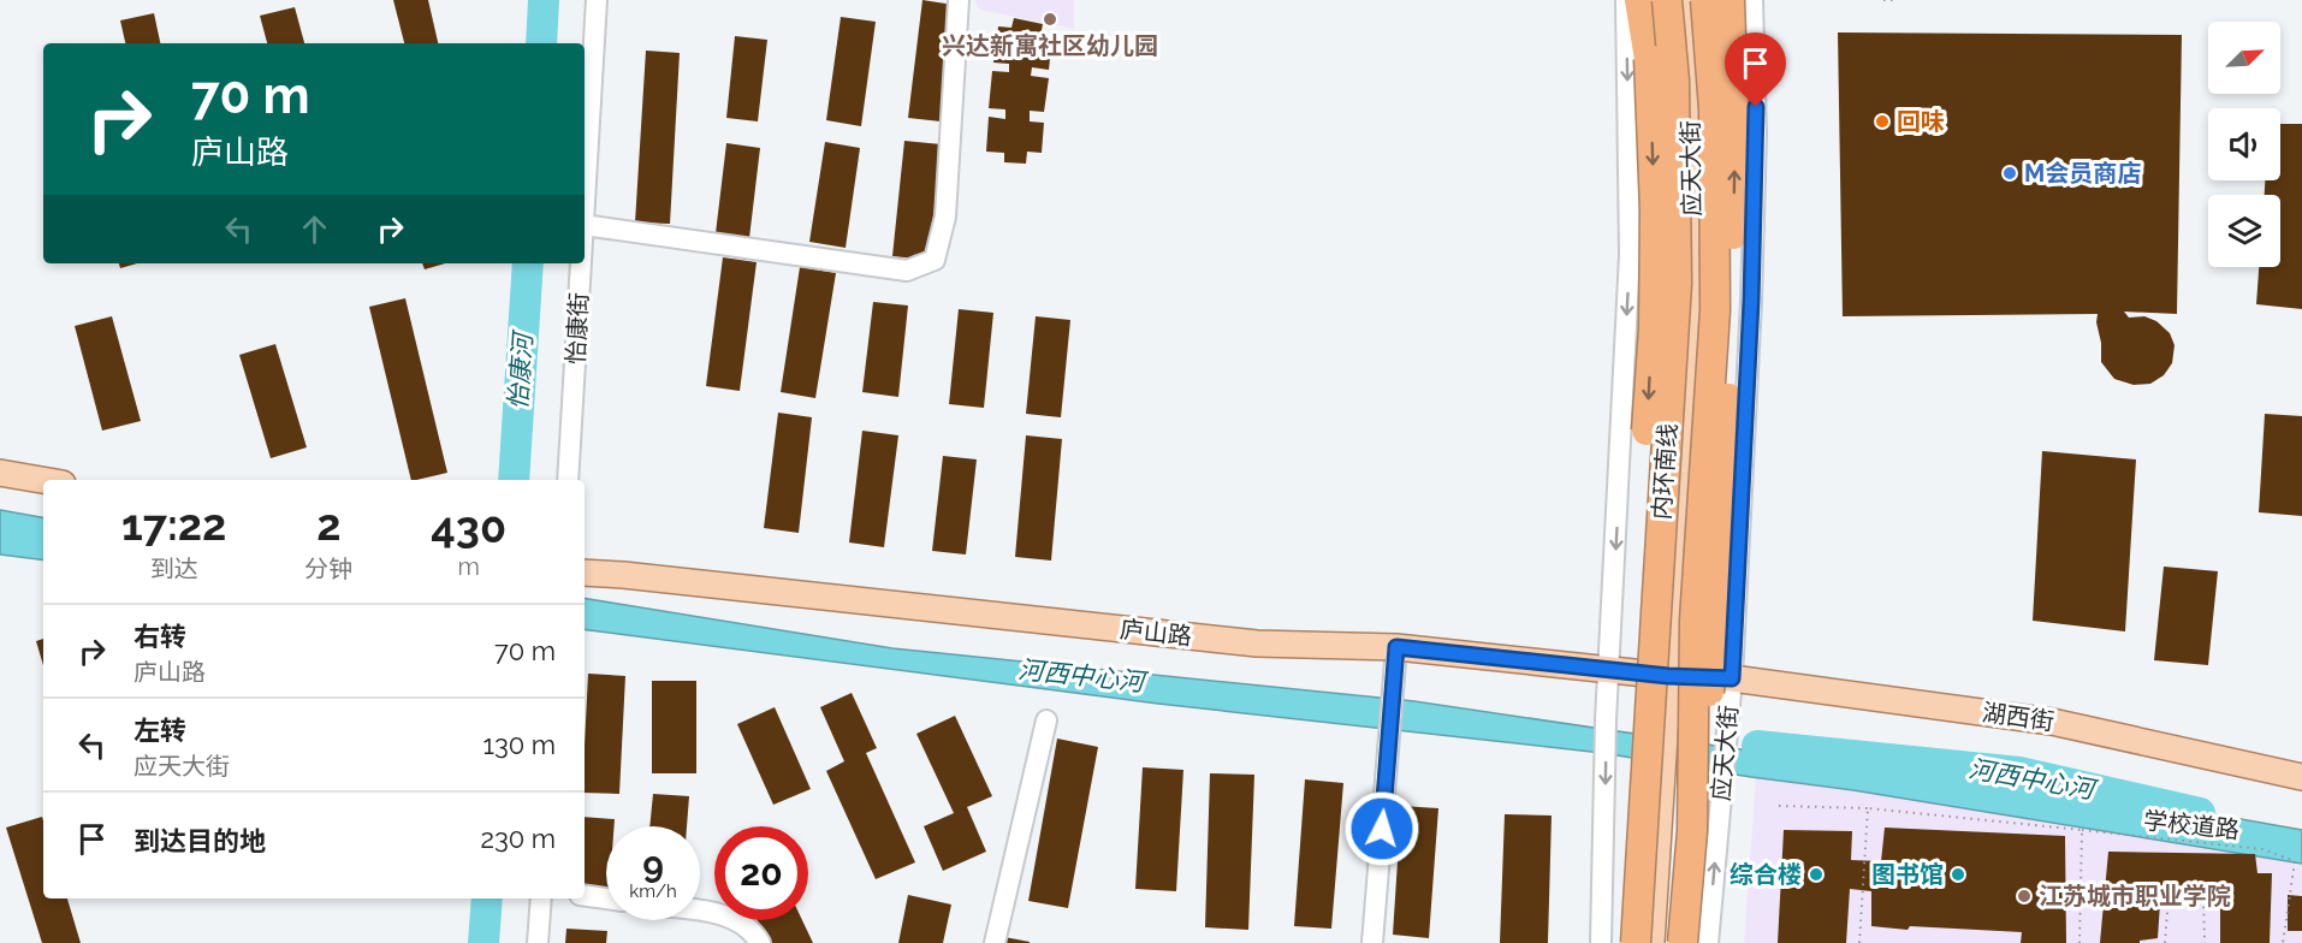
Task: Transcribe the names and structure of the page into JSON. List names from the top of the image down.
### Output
{
  "streets": {
    "highway": ["内环南线"],
    "main road": ["应天大街", "庐山路", "湖西街"],
    "street": ["怡康街"],
    "path": ["学校道路"]
  },
  "crossings": [
    ["应天大街", "庐山路"],
    ["应天大街", "湖西街"],
    ["庐山路", "湖西街"]
  ],
  "water": ["怡康河", "河西中心河"],
  "places": [
    "兴达新寓社区幼儿园",
    "回味",
    "M会员商店",
    "综合楼",
    "图书馆",
    "江苏城市职业学院"
  ],
  "north": "top right",
  "page": {
    "turn": ["70 m", "庐山路"],
    "eta": [
      "17:22",
      "到达",
      "2",
      "分钟",
      "430",
      "m"
    ],
    "list": [
      {
        "name": "右转",
        "note": "庐山路",
        "value": "70 m"
      },
      {
        "name": "左转",
        "note": "应天大街",
        "value": "130 m"
      },
      {
        "name": "到达目的地",
        "value": "230 m"
      }
    ],
    "speed": "9 km/h",
    "limit": "20"
  }
}
